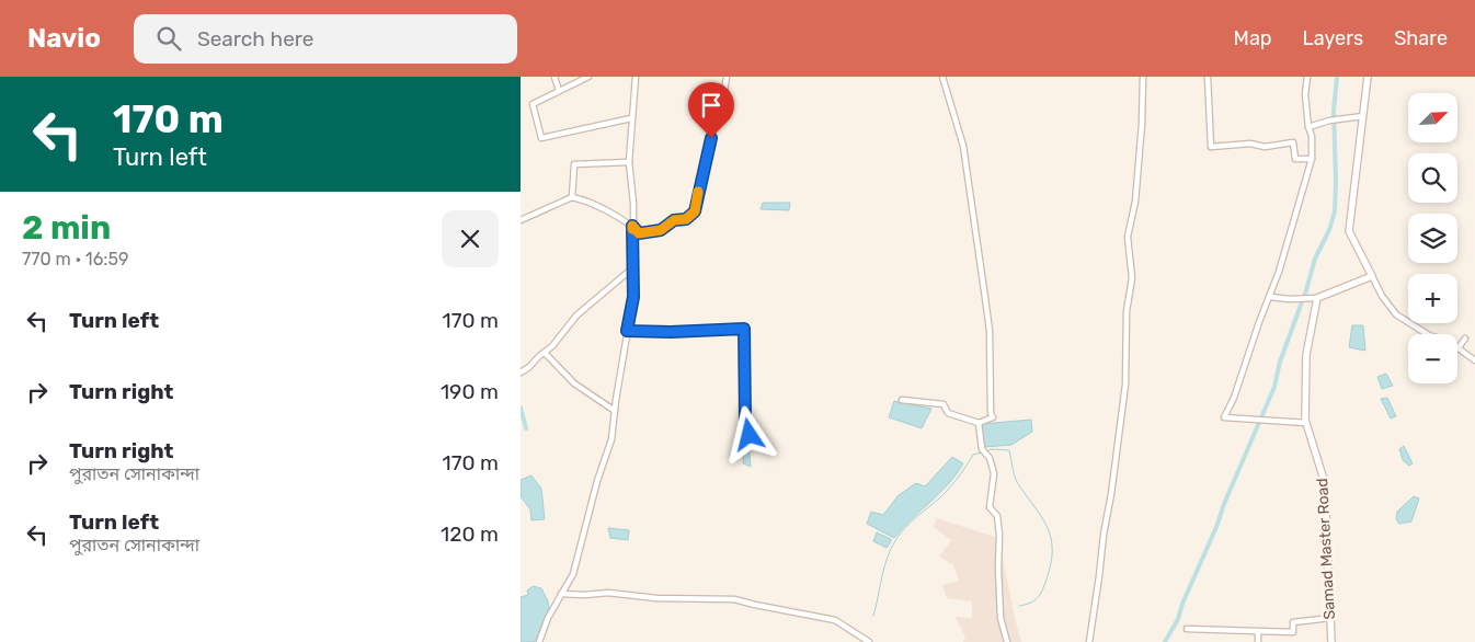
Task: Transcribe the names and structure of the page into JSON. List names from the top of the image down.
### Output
{
  "streets": {
    "street": ["Samad Master Road"]
  },
  "north": "top right",
  "page": {
    "header": "Navio",
    "search": "Search here",
    "nav": ["Map", "Layers", "Share"],
    "turn": ["170 m", "Turn left"],
    "map_buttons": ["+", "−"],
    "heading": ["2 min", "770 m · 16:59"],
    "list": [
      {
        "name": "Turn left",
        "value": "170 m"
      },
      {
        "name": "Turn right",
        "value": "190 m"
      },
      {
        "name": "Turn right",
        "note": "পুরাতন সোনাকান্দা",
        "value": "170 m"
      },
      {
        "name": "Turn left",
        "note": "পুরাতন সোনাকান্দা",
        "value": "120 m"
      }
    ]
  }
}
